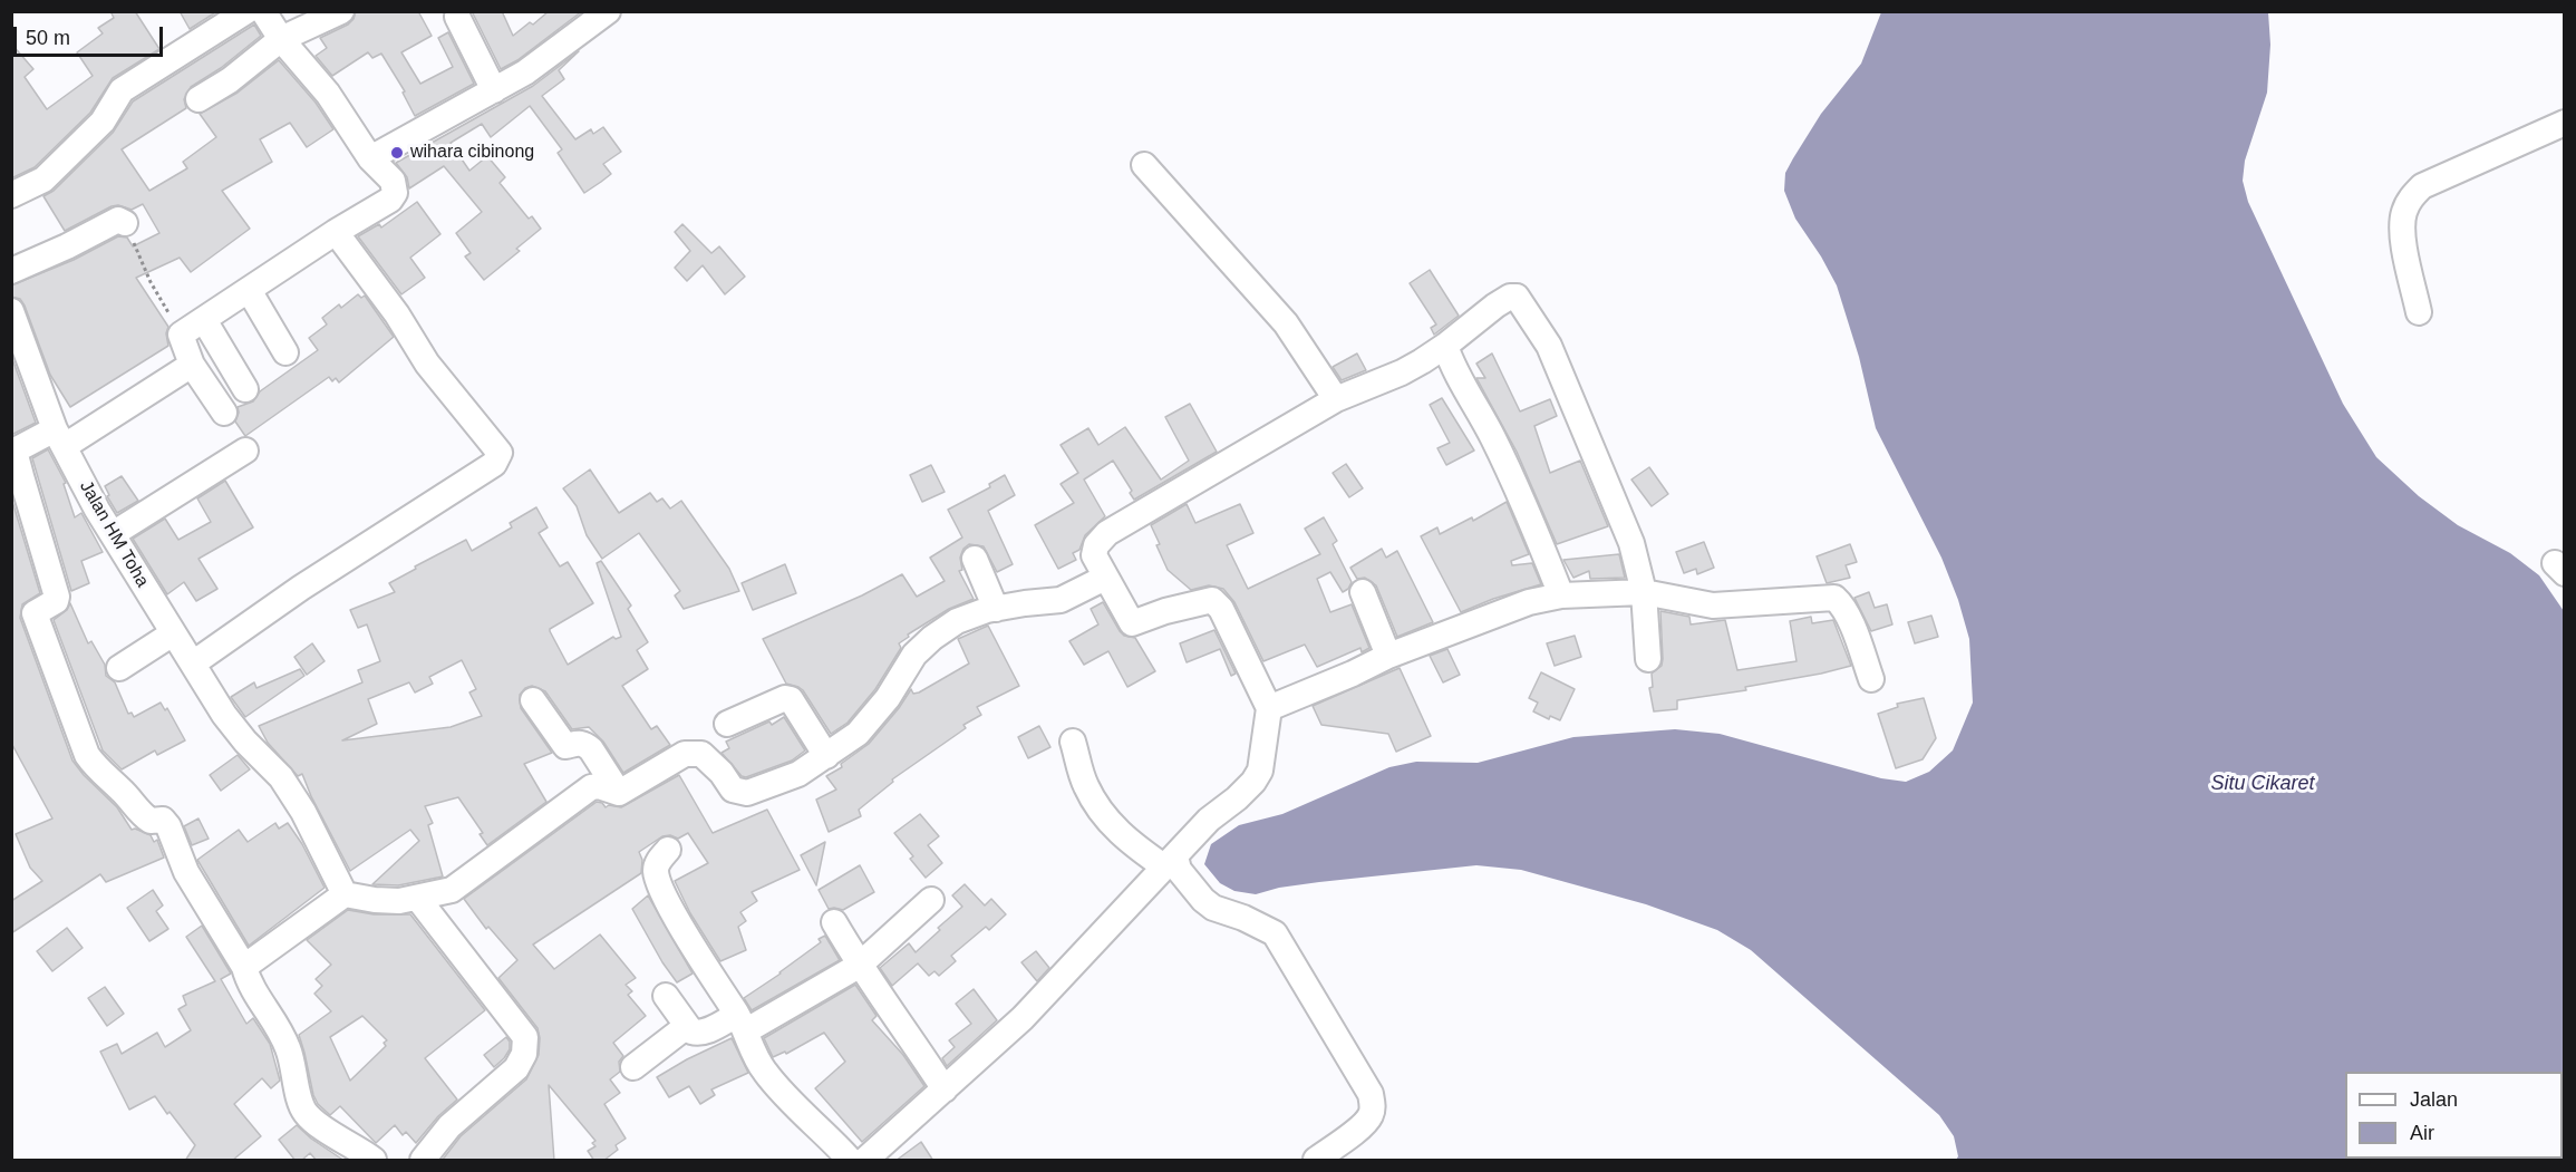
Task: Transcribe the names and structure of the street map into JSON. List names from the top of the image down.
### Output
{
  "streets": {
    "street": ["Jalan HM Toha"]
  },
  "water": ["Situ Cikaret"],
  "places": ["wihara cibinong"],
  "legend": ["Jalan", "Air"],
  "scale_bar": "50 m"
}
